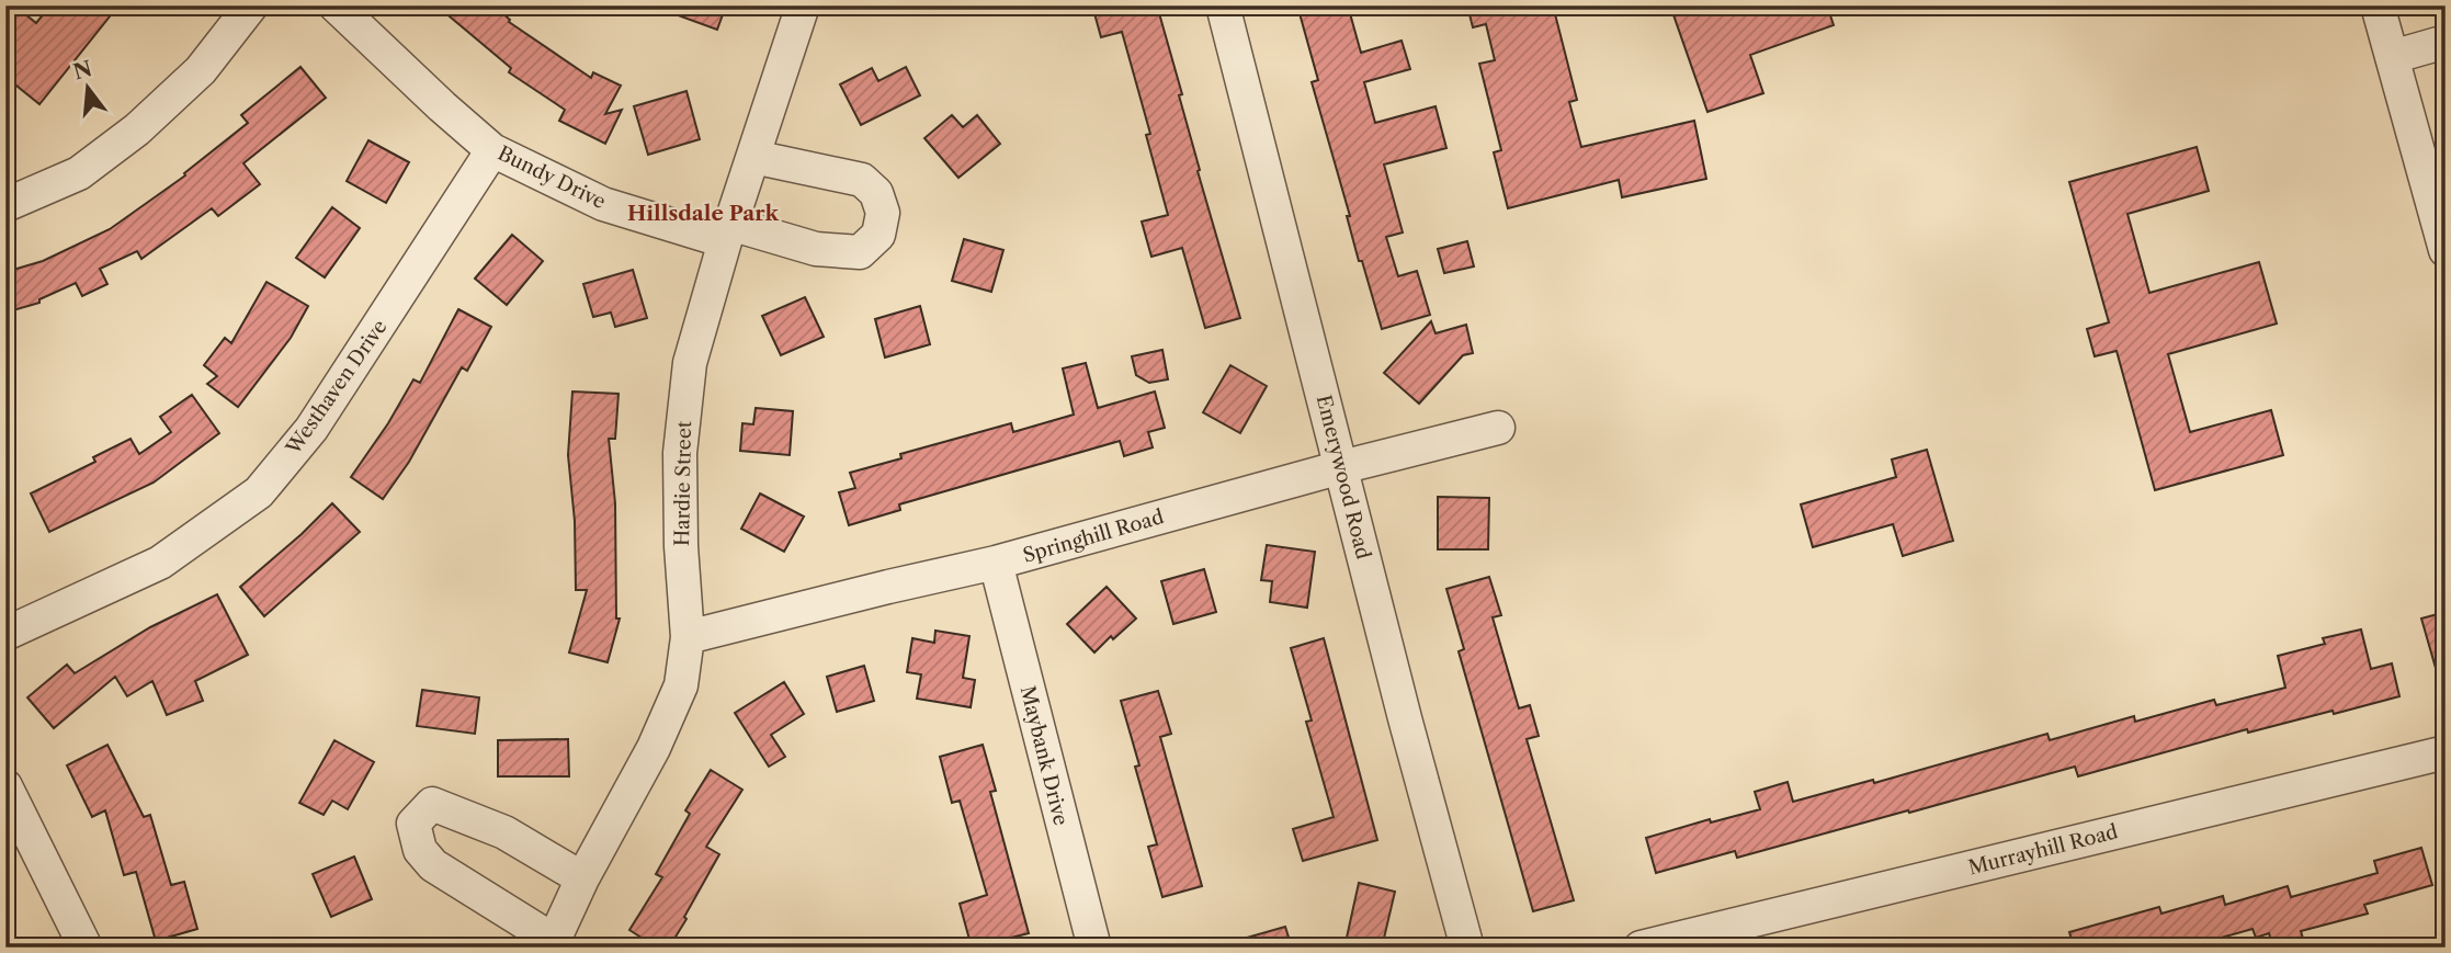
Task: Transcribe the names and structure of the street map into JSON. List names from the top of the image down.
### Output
{
  "streets": {
    "street": [
      "Bundy Drive",
      "Westhaven Drive",
      "Emerywood Road",
      "Hardie Street",
      "Springhill Road",
      "Maybank Drive",
      "Murrayhill Road"
    ]
  },
  "crossings": [
    ["Bundy Drive", "Westhaven Drive"],
    ["Bundy Drive", "Hardie Street"],
    ["Emerywood Road", "Springhill Road"],
    ["Hardie Street", "Springhill Road"],
    ["Springhill Road", "Maybank Drive"]
  ],
  "districts": ["Hillsdale Park"],
  "north": "top"
}
